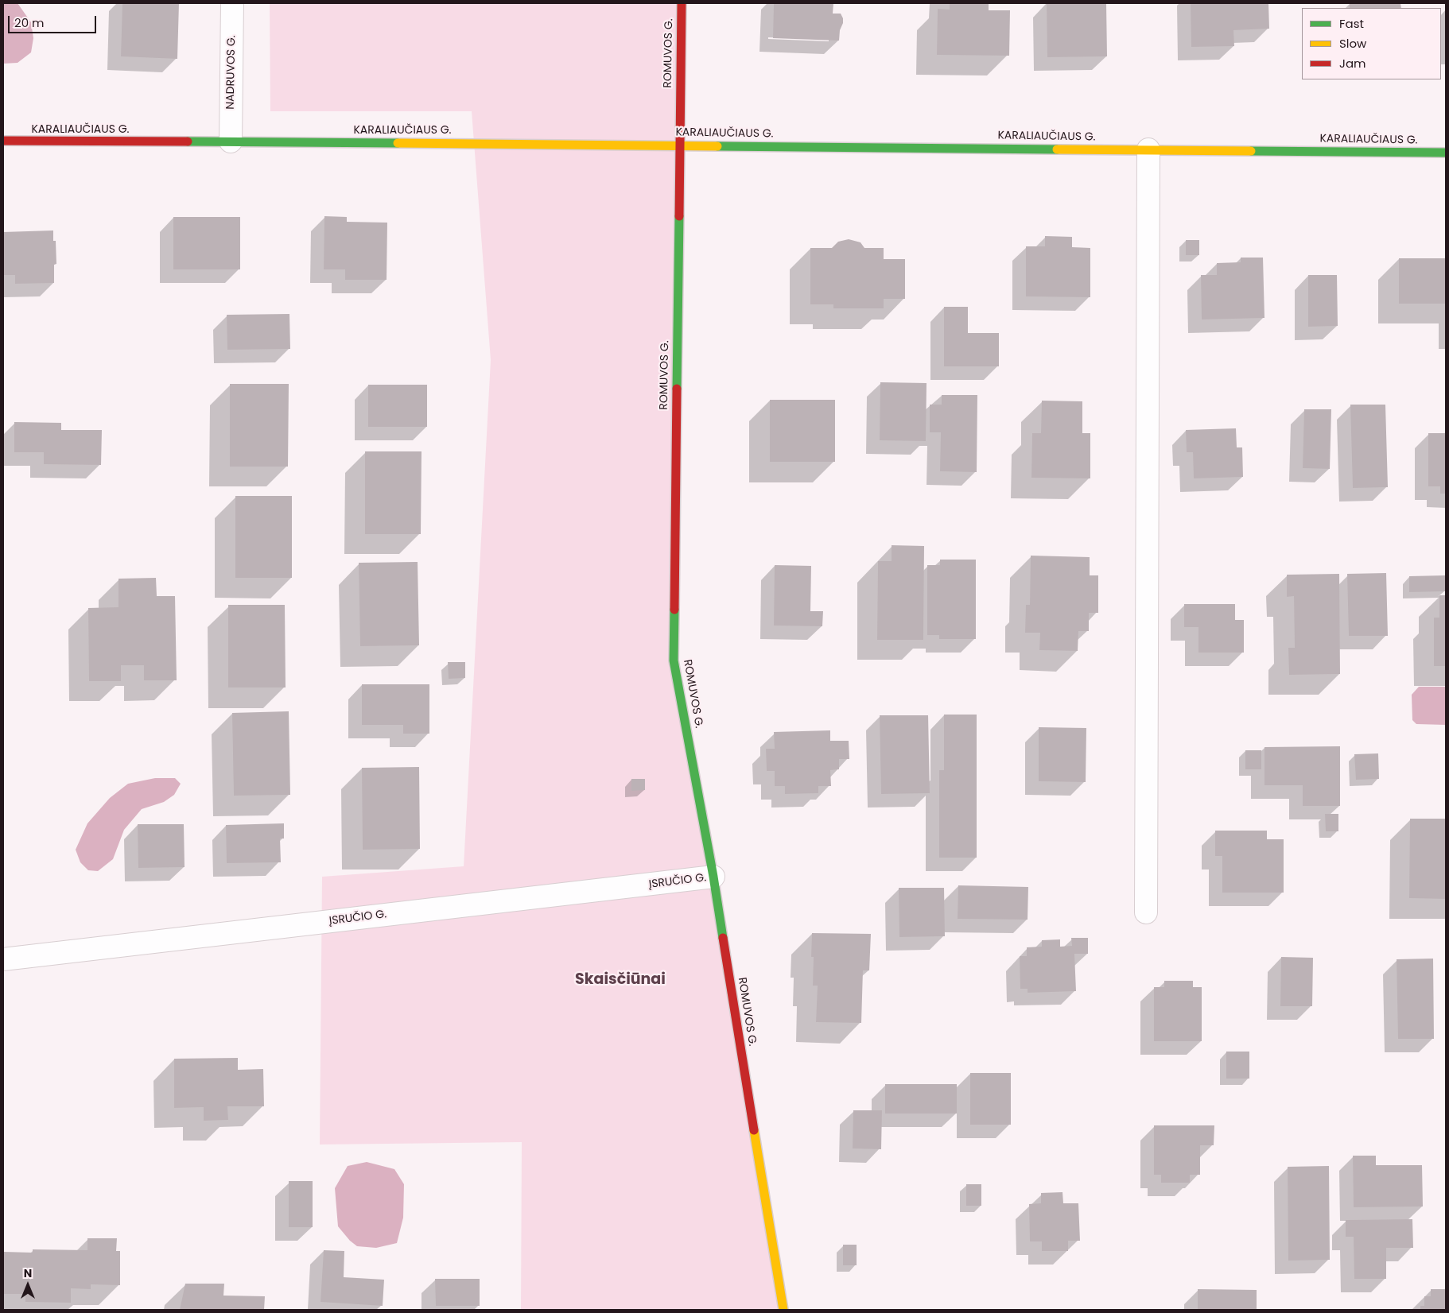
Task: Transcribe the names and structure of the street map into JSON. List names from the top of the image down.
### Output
{
  "streets": {
    "street": [
      "ROMUVOS G.",
      "NADRUVOS G.",
      "KARALIAUČIAUS G.",
      "ĮSRUČIO G."
    ]
  },
  "crossings": [
    ["ROMUVOS G.", "KARALIAUČIAUS G."],
    ["ROMUVOS G.", "ĮSRUČIO G."],
    ["NADRUVOS G.", "KARALIAUČIAUS G."]
  ],
  "districts": ["Skaisčiūnai"],
  "legend": ["Fast", "Slow", "Jam"],
  "scale_bar": "20 m",
  "north": "top"
}
